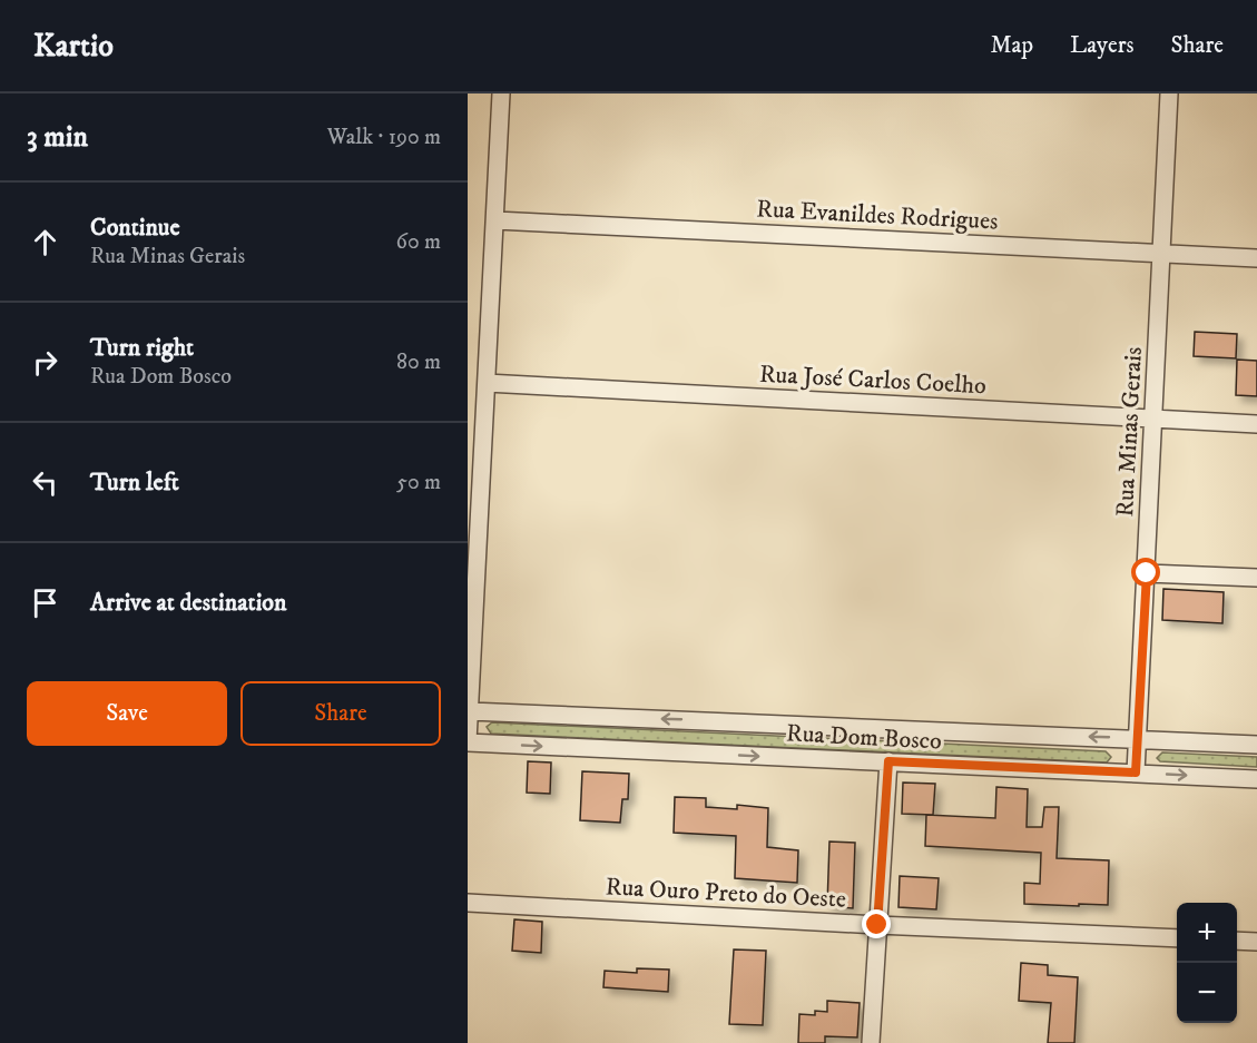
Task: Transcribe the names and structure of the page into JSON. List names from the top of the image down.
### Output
{
  "streets": {
    "street": [
      "Rua Evanildes Rodrigues",
      "Rua José Carlos Coelho",
      "Rua Minas Gerais",
      "Rua Dom Bosco",
      "Rua Ouro Preto do Oeste"
    ]
  },
  "crossings": [
    ["Rua Evanildes Rodrigues", "Rua Minas Gerais"],
    ["Rua José Carlos Coelho", "Rua Minas Gerais"],
    ["Rua Minas Gerais", "Rua Dom Bosco"]
  ],
  "page": {
    "header": "Kartio",
    "nav": ["Map", "Layers", "Share"],
    "heading": ["3 min", "Walk · 190 m"],
    "list": [
      ["Continue", "Rua Minas Gerais", "60 m"],
      ["Turn right", "Rua Dom Bosco", "80 m"],
      ["Turn left", "50 m"],
      "Arrive at destination"
    ],
    "buttons": ["Save", "Share"],
    "map_buttons": ["+", "−"]
  }
}
